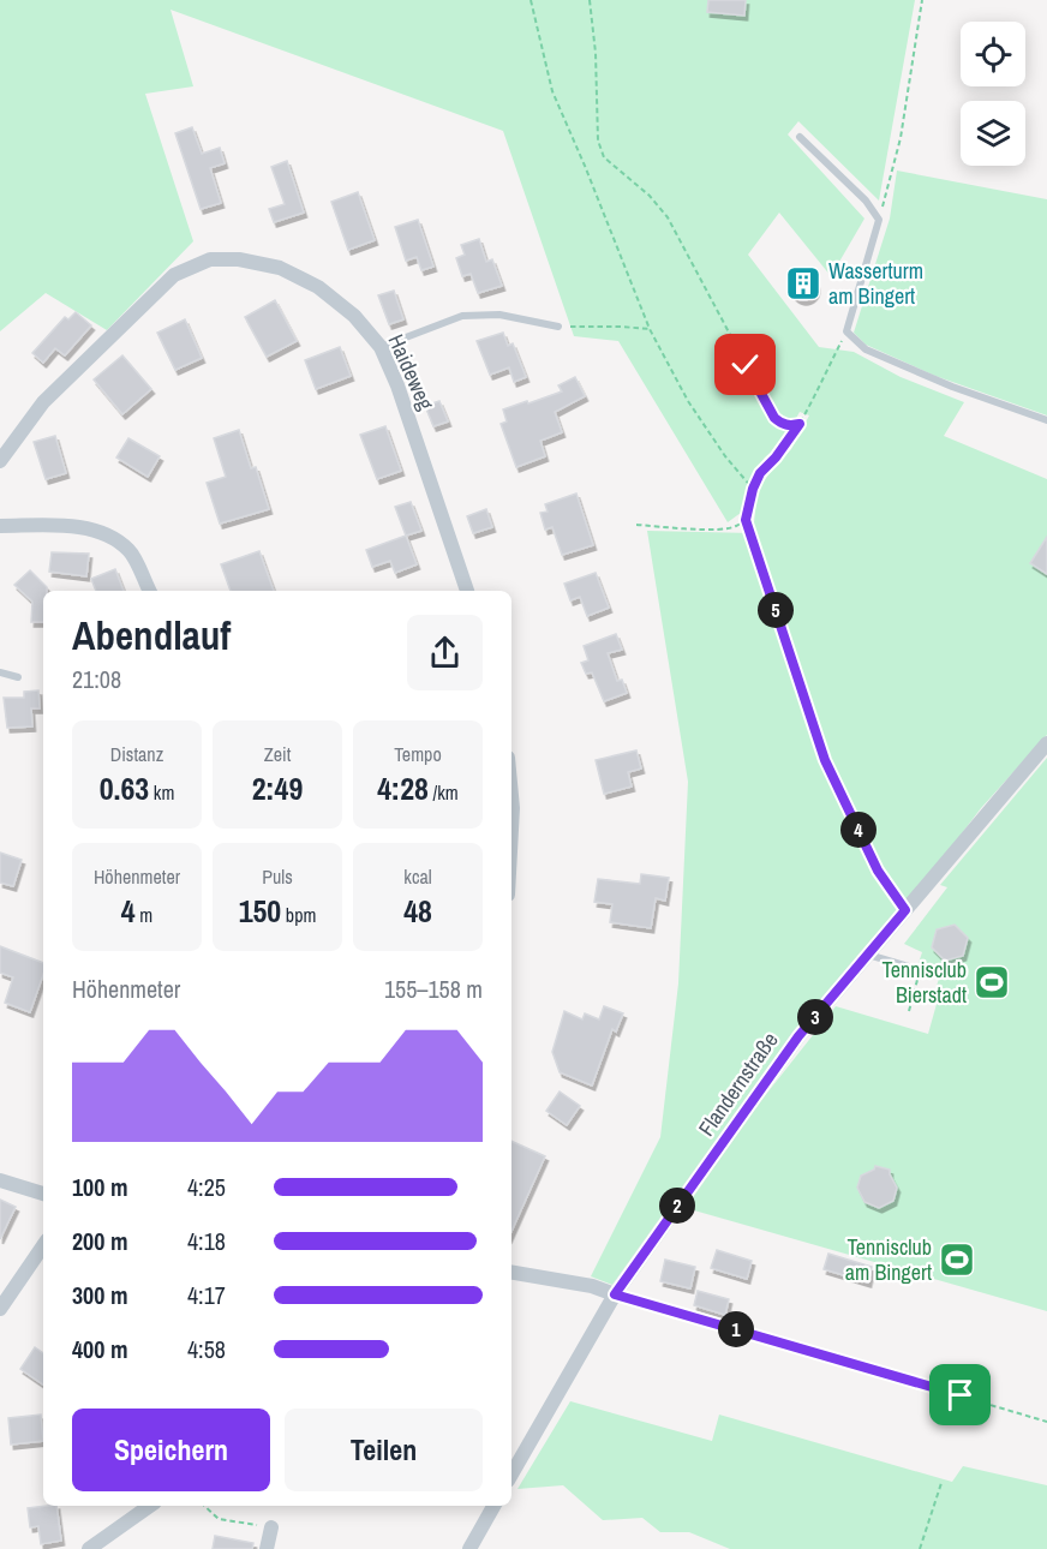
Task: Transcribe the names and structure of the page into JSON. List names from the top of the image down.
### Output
{
  "streets": {
    "street": ["Haideweg", "Flandernstraße"]
  },
  "places": {
    "building": ["Wasserturm am Bingert"],
    "sports": ["Tennisclub Bierstadt", "Tennisclub am Bingert"]
  },
  "page": {
    "heading": ["Abendlauf", "21:08"],
    "pins": [
      "5",
      "4",
      "3",
      "2",
      "1"
    ],
    "stats": [
      ["Distanz", "0.63 km"],
      ["Zeit", "2:49"],
      ["Tempo", "4:28 /km"],
      ["Höhenmeter", "4 m"],
      ["Puls", "150 bpm"],
      ["kcal", "48"]
    ],
    "chart": ["Höhenmeter", "155–158 m"],
    "list": [
      {
        "name": "100 m",
        "note": "4:25"
      },
      {
        "name": "200 m",
        "note": "4:18"
      },
      {
        "name": "300 m",
        "note": "4:17"
      },
      {
        "name": "400 m",
        "note": "4:58"
      }
    ],
    "buttons": ["Speichern", "Teilen"]
  }
}
